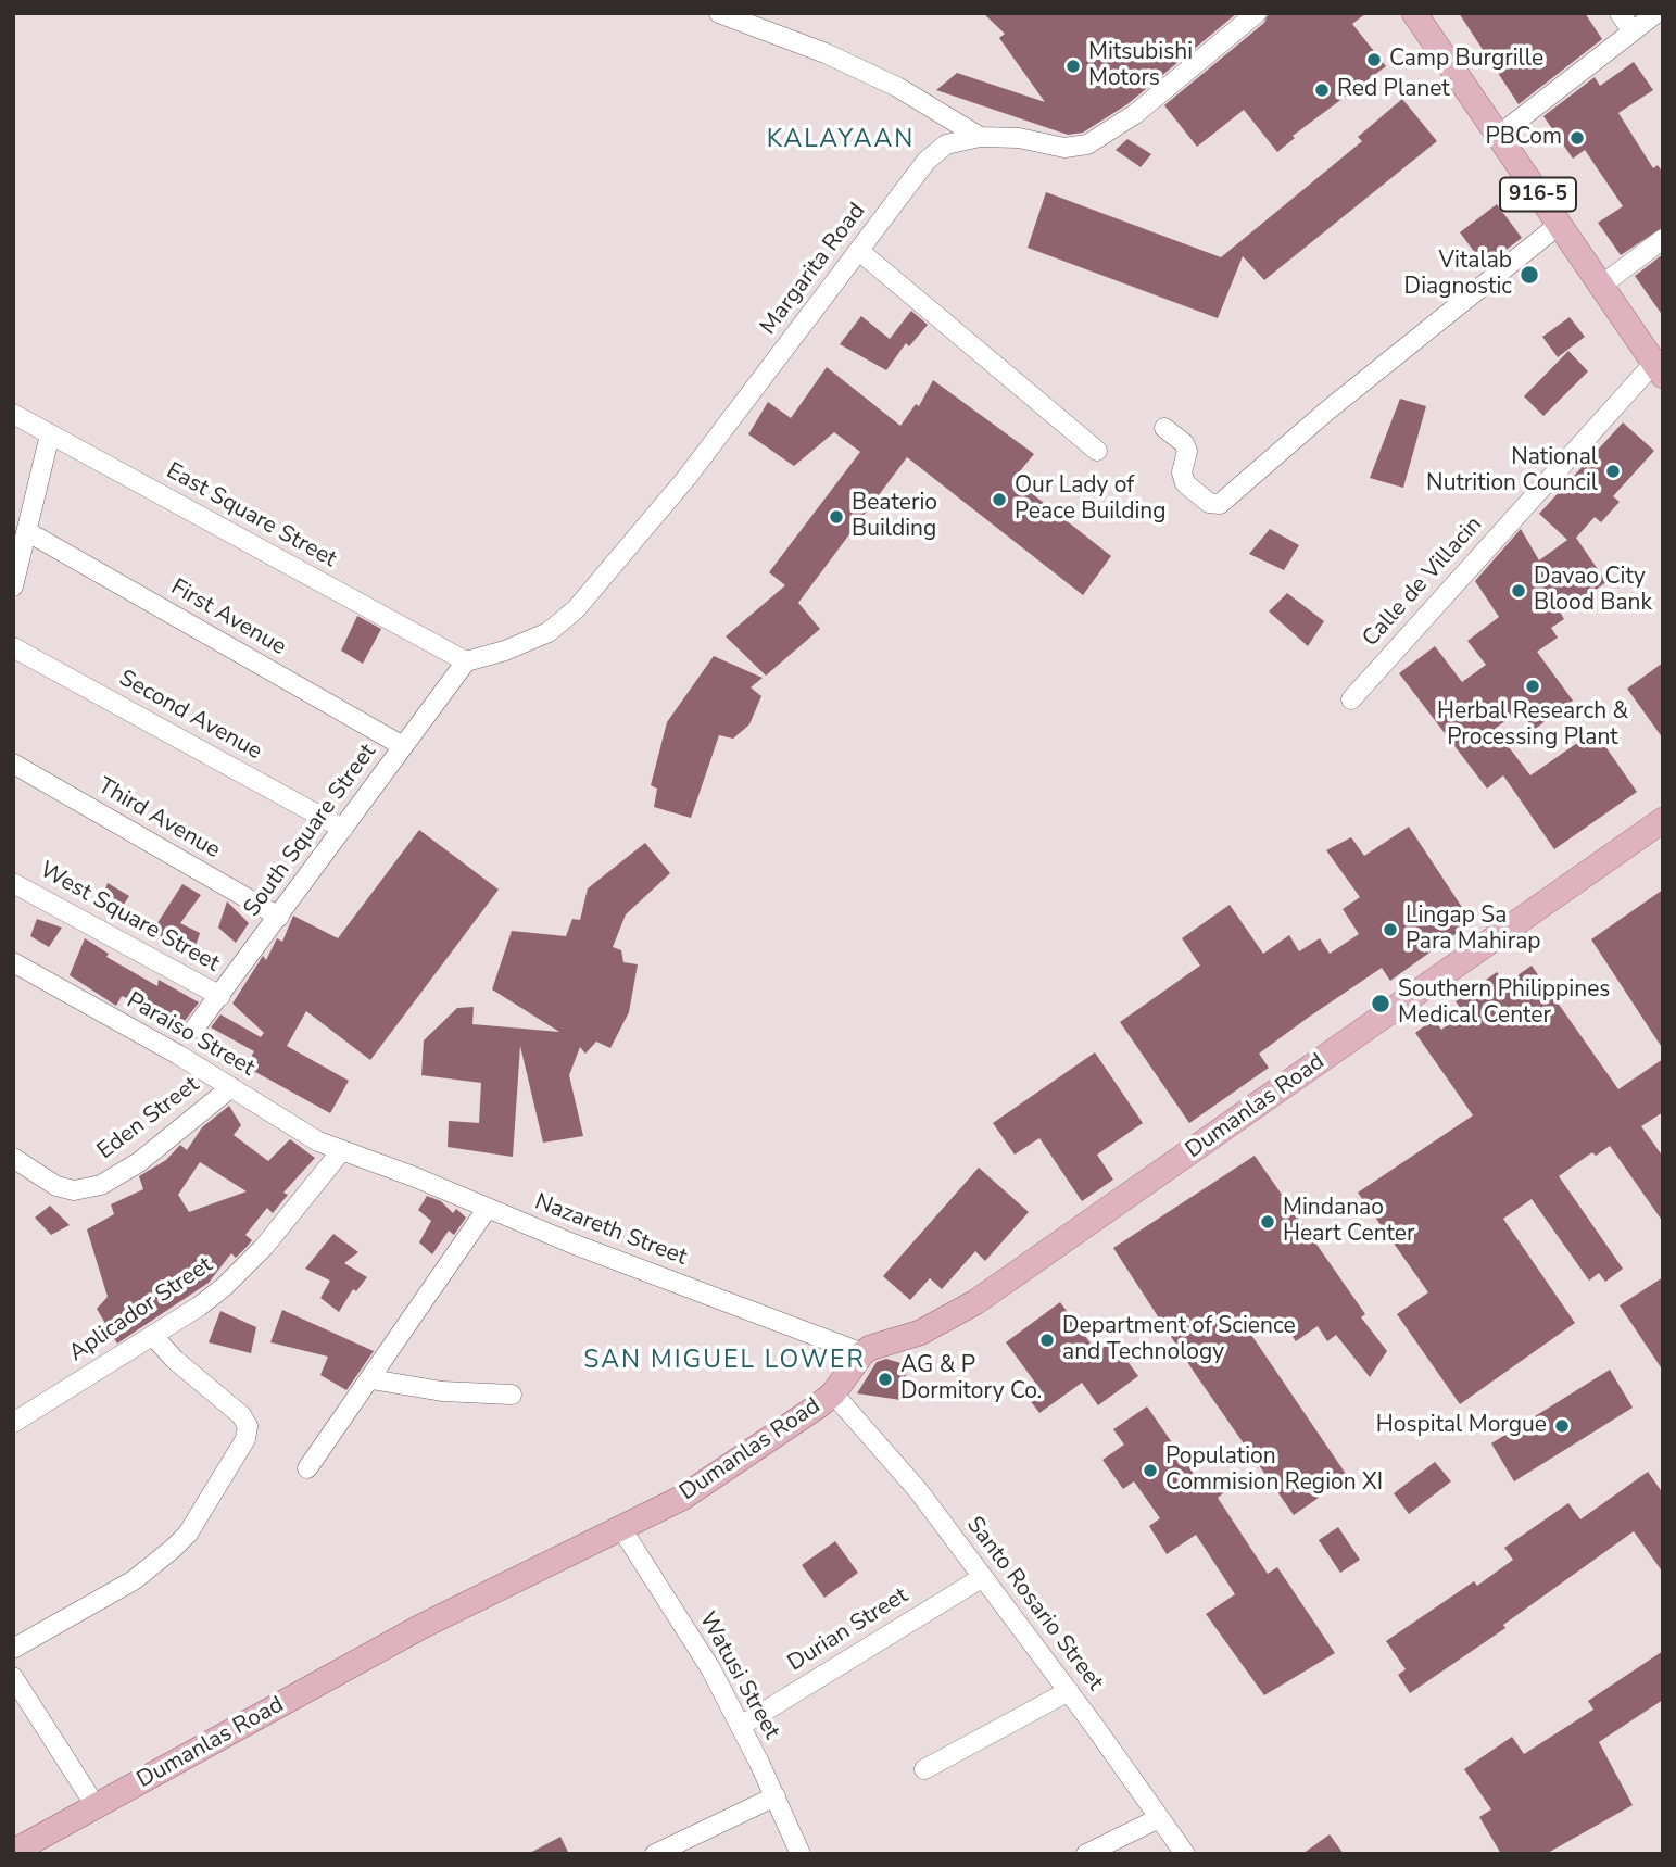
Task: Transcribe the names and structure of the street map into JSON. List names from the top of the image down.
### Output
{
  "streets": {
    "main road": ["916-5", "Dumanlas Road"],
    "street": [
      "Margarita Road",
      "East Square Street",
      "Calle de Villacin",
      "First Avenue",
      "Second Avenue",
      "Third Avenue",
      "South Square Street",
      "West Square Street",
      "Paraiso Street",
      "Eden Street",
      "Nazareth Street",
      "Aplicador Street",
      "Santo Rosario Street",
      "Durian Street",
      "Watusi Street"
    ]
  },
  "crossings": [
    ["916-5", "Calle de Villacin"],
    ["Margarita Road", "East Square Street"],
    ["Margarita Road", "South Square Street"],
    ["East Square Street", "South Square Street"],
    ["First Avenue", "South Square Street"],
    ["Second Avenue", "South Square Street"],
    ["Third Avenue", "South Square Street"],
    ["South Square Street", "West Square Street"],
    ["Paraiso Street", "Eden Street"],
    ["Paraiso Street", "Nazareth Street"],
    ["Paraiso Street", "Aplicador Street"],
    ["Dumanlas Road", "Nazareth Street"],
    ["Dumanlas Road", "Santo Rosario Street"],
    ["Dumanlas Road", "Watusi Street"],
    ["Nazareth Street", "Aplicador Street"],
    ["Santo Rosario Street", "Durian Street"],
    ["Durian Street", "Watusi Street"]
  ],
  "districts": ["KALAYAAN", "SAN MIGUEL LOWER"],
  "places": [
    "Camp Burgrille",
    "Mitsubishi Motors",
    "Red Planet",
    "PBCom",
    "Vitalab Diagnostic",
    "National Nutrition Council",
    "Our Lady of Peace Building",
    "Beaterio Building",
    "Davao City Blood Bank",
    "Herbal Research & Processing Plant",
    "Lingap Sa Para Mahirap",
    "Southern Philippines Medical Center",
    "Mindanao Heart Center",
    "Department of Science and Technology",
    "AG & P Dormitory Co.",
    "Hospital Morgue",
    "Population Commision Region XI"
  ]
}
